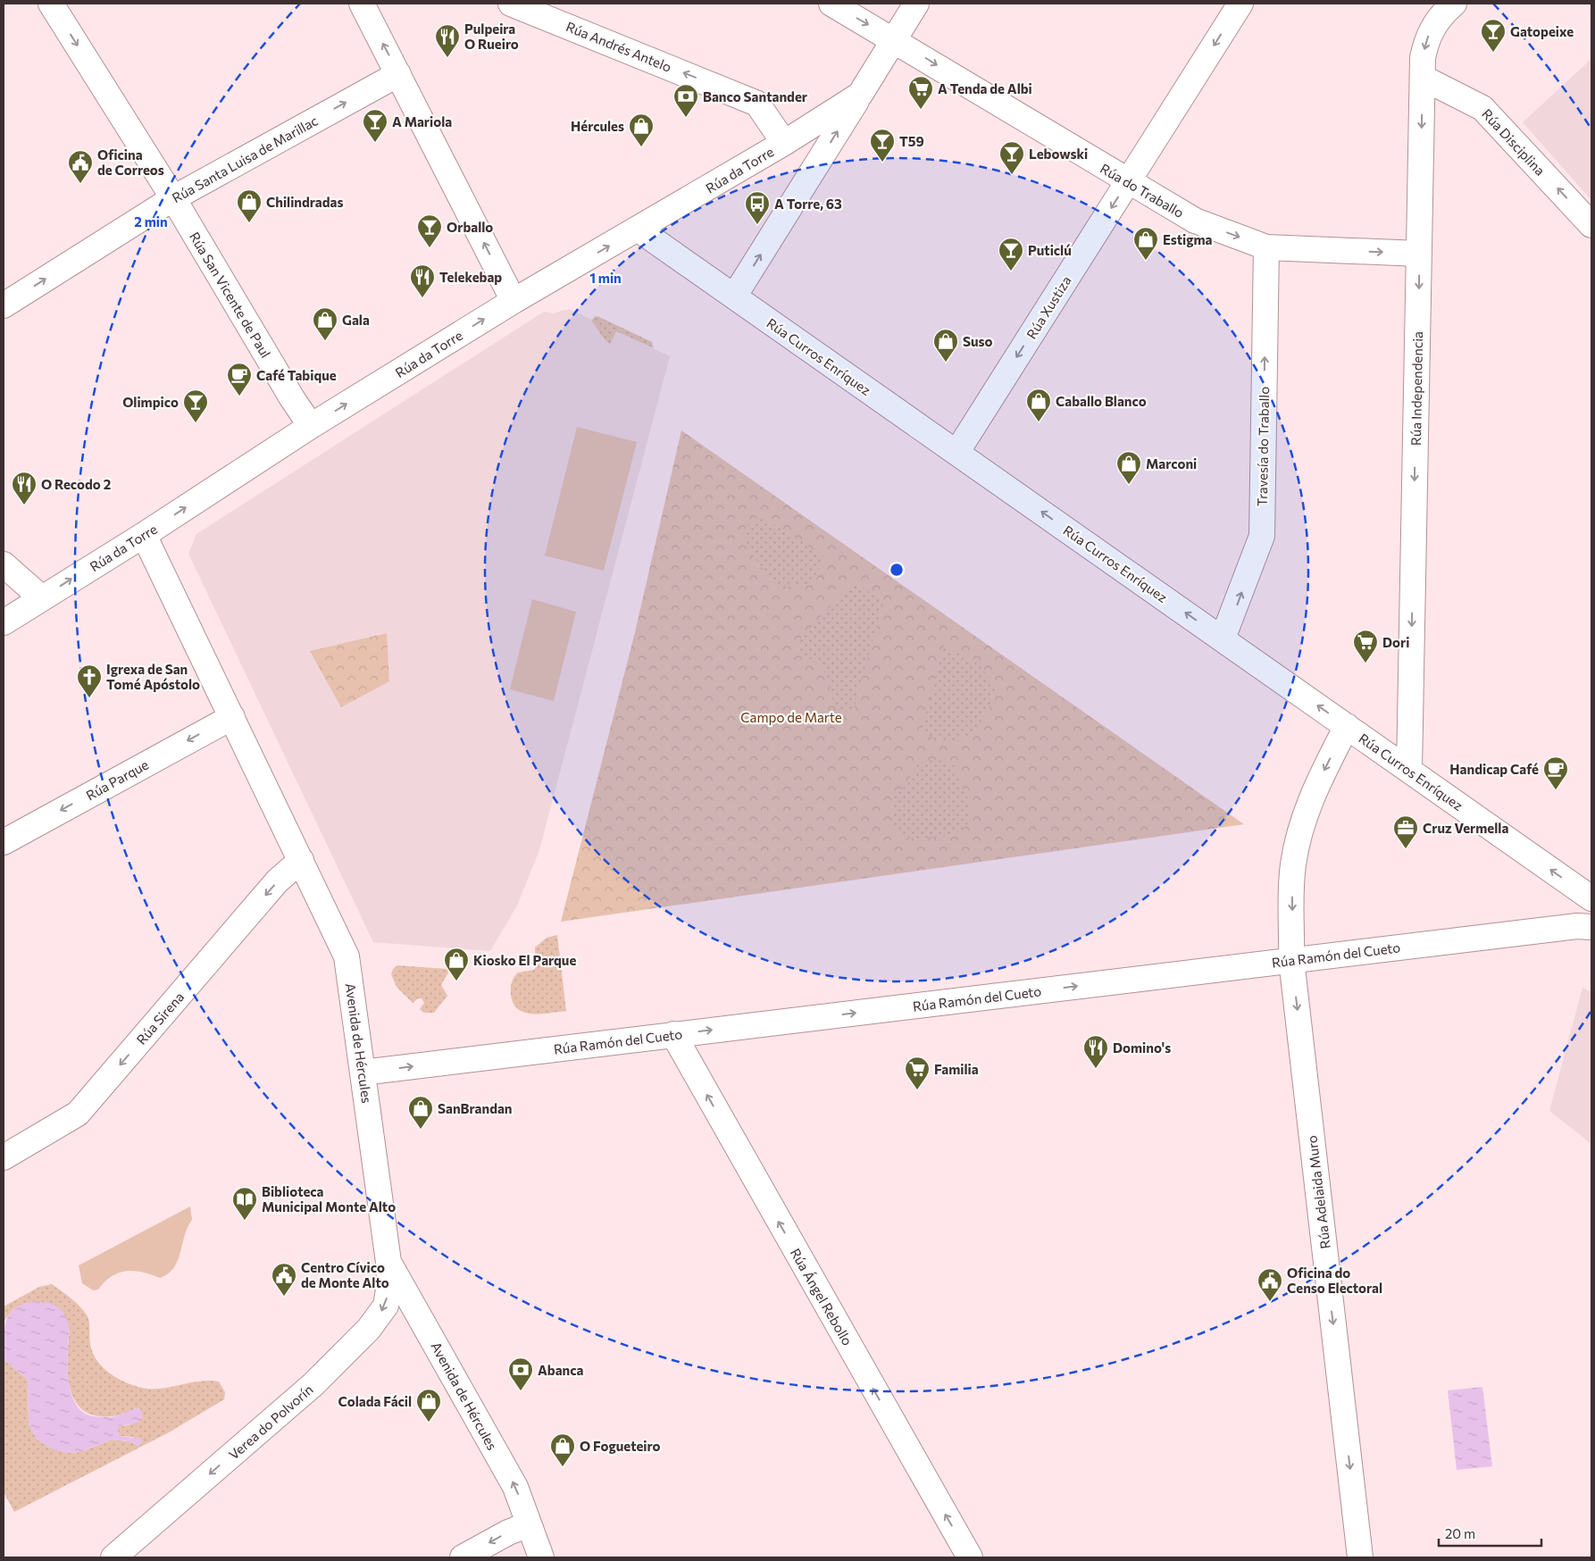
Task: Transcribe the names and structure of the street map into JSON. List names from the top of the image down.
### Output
{
  "streets": {
    "street": [
      "Rúa Andrés Antelo",
      "Rúa Disciplina",
      "Rúa Santa Luisa de Marillac",
      "Rúa da Torre",
      "Rúa do Traballo",
      "Rúa San Vicente de Paul",
      "Rúa Xustiza",
      "Rúa Curros Enríquez",
      "Rúa Independencia",
      "Travesía do Traballo",
      "Rúa Parque",
      "Rúa Ramón del Cueto",
      "Rúa Sirena",
      "Avenida de Hércules",
      "Rúa Adelaida Muro",
      "Rúa Ángel Rebollo",
      "Verea do Polvorín"
    ]
  },
  "crossings": [
    ["Rúa Andrés Antelo", "Rúa da Torre"],
    ["Rúa Disciplina", "Rúa Independencia"],
    ["Rúa Santa Luisa de Marillac", "Rúa San Vicente de Paul"],
    ["Rúa da Torre", "Rúa do Traballo"],
    ["Rúa da Torre", "Rúa San Vicente de Paul"],
    ["Rúa da Torre", "Rúa Curros Enríquez"],
    ["Rúa da Torre", "Avenida de Hércules"],
    ["Rúa do Traballo", "Rúa Xustiza"],
    ["Rúa do Traballo", "Rúa Independencia"],
    ["Rúa do Traballo", "Travesía do Traballo"],
    ["Rúa Xustiza", "Rúa Curros Enríquez"],
    ["Rúa Curros Enríquez", "Rúa Independencia"],
    ["Rúa Curros Enríquez", "Travesía do Traballo"],
    ["Rúa Curros Enríquez", "Rúa Adelaida Muro"],
    ["Rúa Parque", "Avenida de Hércules"],
    ["Rúa Ramón del Cueto", "Avenida de Hércules"],
    ["Rúa Ramón del Cueto", "Rúa Adelaida Muro"],
    ["Rúa Ramón del Cueto", "Rúa Ángel Rebollo"],
    ["Rúa Sirena", "Avenida de Hércules"],
    ["Avenida de Hércules", "Verea do Polvorín"]
  ],
  "one_way": [
    "Rúa Andrés Antelo",
    "Rúa Disciplina",
    "Rúa Santa Luisa de Marillac",
    "Rúa da Torre",
    "Rúa do Traballo",
    "Rúa San Vicente de Paul",
    "Rúa Xustiza",
    "Rúa Curros Enríquez",
    "Rúa Independencia",
    "Travesía do Traballo",
    "Rúa Parque",
    "Rúa Ramón del Cueto",
    "Rúa Sirena",
    "Rúa Adelaida Muro",
    "Rúa Ángel Rebollo",
    "Verea do Polvorín"
  ],
  "parks": ["Campo de Marte"],
  "places": {
    "bar": [
      "Gatopeixe",
      "A Mariola",
      "T59",
      "Lebowski",
      "Orballo",
      "Puticlú",
      "Olimpico"
    ],
    "restaurant": [
      "Pulpeira O Rueiro",
      "Telekebap",
      "O Recodo 2",
      "Domino's"
    ],
    "supermarket": ["A Tenda de Albi", "Dori", "Familia"],
    "bank": ["Banco Santander", "Abanca"],
    "shop": [
      "Hércules",
      "Chilindradas",
      "Estigma",
      "Gala",
      "Suso",
      "Caballo Blanco",
      "Marconi",
      "Kiosko El Parque",
      "SanBrandan",
      "Colada Fácil",
      "O Fogueteiro"
    ],
    "public building": ["Oficina de Correos", "Centro Cívico de Monte Alto", "Oficina do Censo Electoral"],
    "bus stop": ["A Torre, 63"],
    "cafe": ["Café Tabique", "Handicap Café"],
    "church": ["Igrexa de San Tomé Apóstolo"],
    "office": ["Cruz Vermella"],
    "library": ["Biblioteca Municipal Monte Alto"]
  },
  "scale_bar": "20 m",
  "rings": ["2 min", "1 min"]
}
